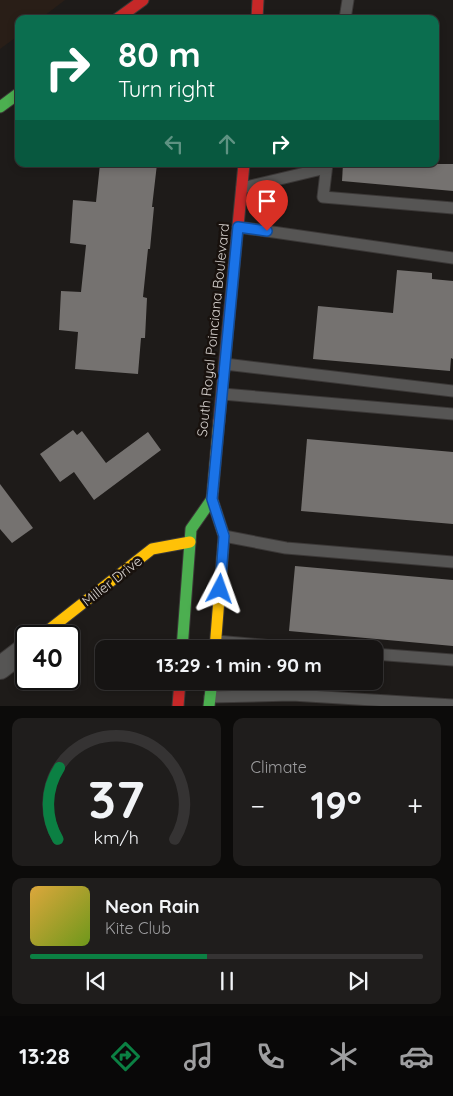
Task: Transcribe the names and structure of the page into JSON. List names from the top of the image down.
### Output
{
  "streets": {
    "street": ["South Royal Poinciana Boulevard", "Miller Drive"]
  },
  "crossings": [
    ["South Royal Poinciana Boulevard", "Miller Drive"]
  ],
  "page": {
    "turn": ["80 m", "Turn right"],
    "limit": "40",
    "trip": "13:29 · 1 min · 90 m",
    "tile": "Climate",
    "heat": ["−", "19°", "+"],
    "song": ["Neon Rain", "Kite Club"],
    "tabs": "13:28",
    "gauge": ["37", "km/h"]
  }
}
